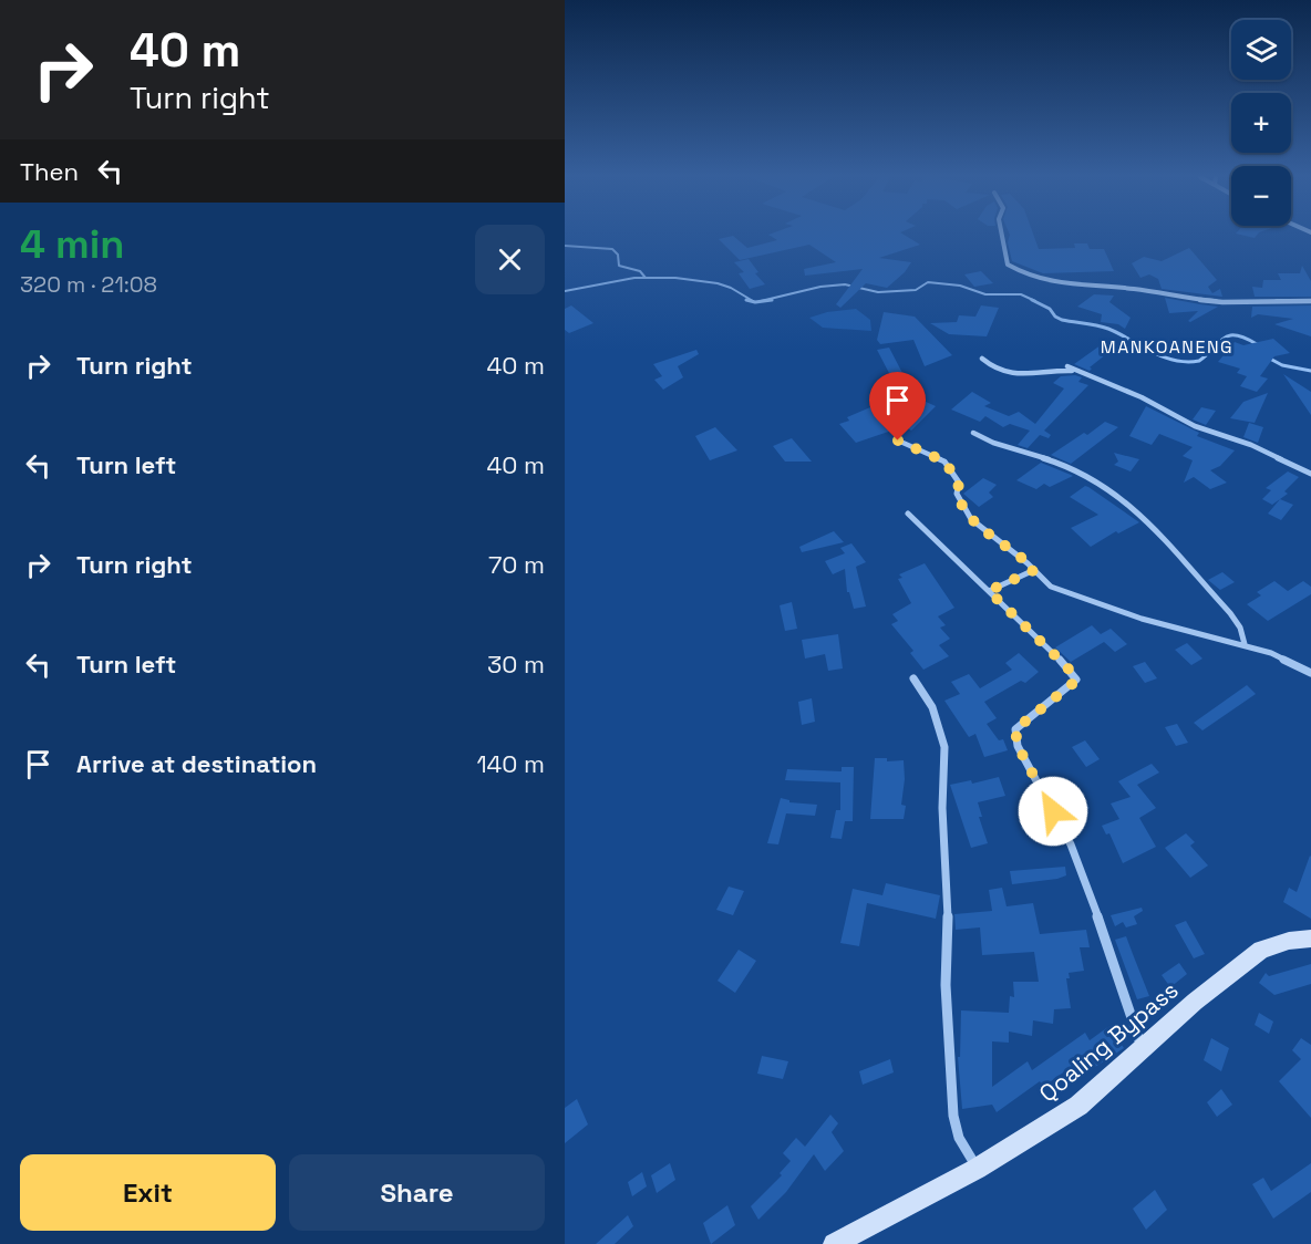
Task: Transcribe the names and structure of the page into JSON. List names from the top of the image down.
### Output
{
  "streets": {
    "main road": ["Qoaling Bypass"]
  },
  "districts": ["MANKOANENG"],
  "page": {
    "turn": ["40 m", "Turn right"],
    "map_buttons": ["+", "−"],
    "then": "Then",
    "heading": ["4 min", "320 m · 21:08"],
    "list": [
      {
        "name": "Turn right",
        "value": "40 m"
      },
      {
        "name": "Turn left",
        "value": "40 m"
      },
      {
        "name": "Turn right",
        "value": "70 m"
      },
      {
        "name": "Turn left",
        "value": "30 m"
      },
      {
        "name": "Arrive at destination",
        "value": "140 m"
      }
    ],
    "buttons": ["Exit", "Share"]
  }
}
